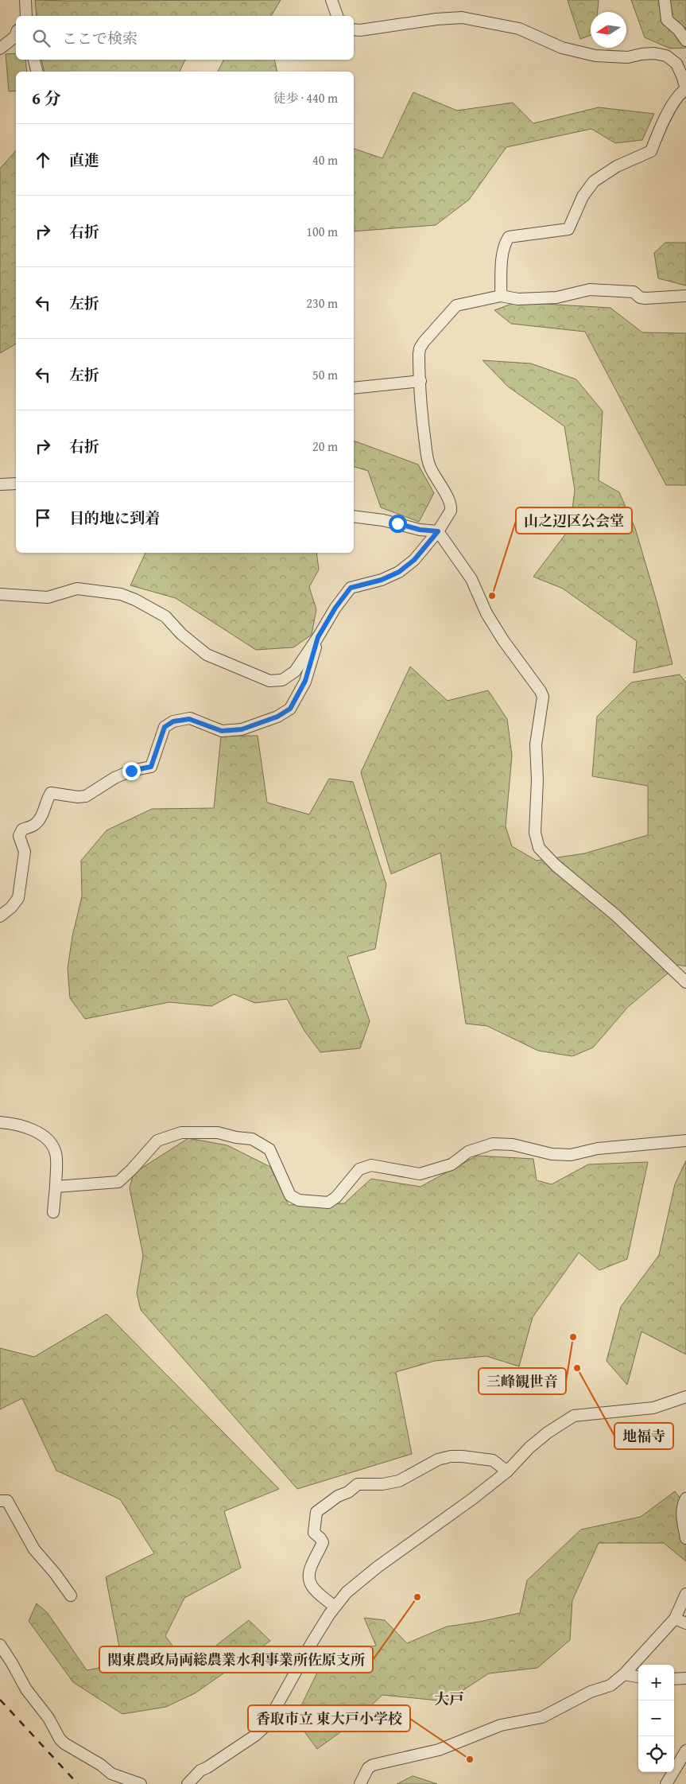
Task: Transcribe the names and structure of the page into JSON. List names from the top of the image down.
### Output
{
  "districts": ["大戸"],
  "places": [
    "山之辺区公会堂",
    "三峰観世音",
    "地福寺",
    "関東農政局両総農業水利事業所佐原支所",
    "香取市立 東大戸小学校"
  ],
  "north": "left",
  "page": {
    "search": "ここで検索",
    "heading": ["6 分", "徒歩 · 440 m"],
    "list": [
      ["直進", "40 m"],
      ["右折", "100 m"],
      ["左折", "230 m"],
      ["左折", "50 m"],
      ["右折", "20 m"],
      "目的地に到着"
    ],
    "map_buttons": ["+", "−"]
  }
}
